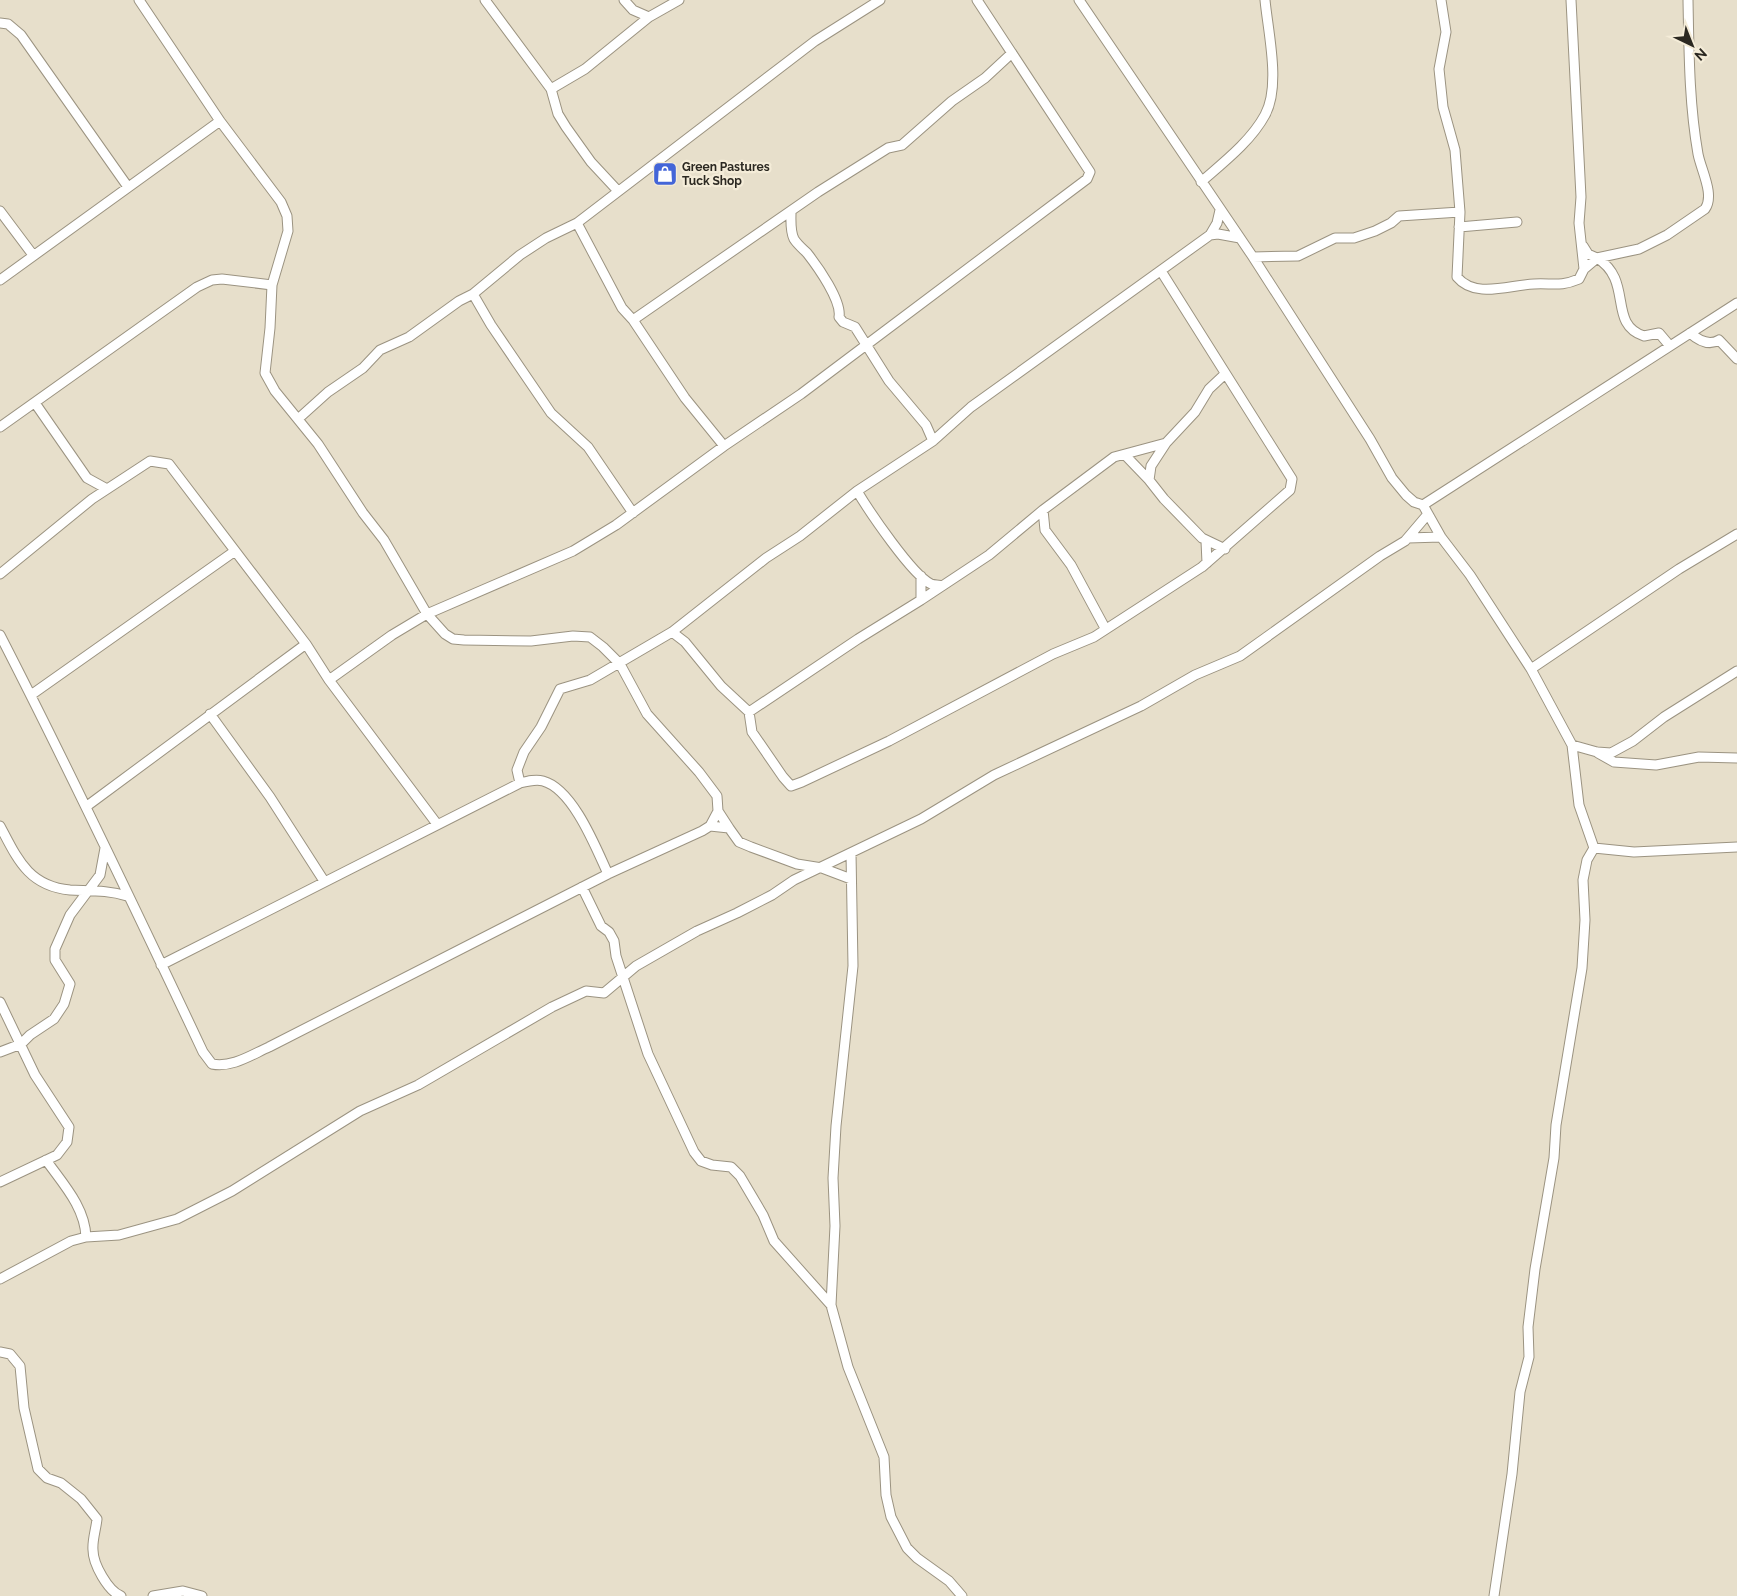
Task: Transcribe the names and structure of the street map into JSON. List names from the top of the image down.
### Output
{
  "places": {
    "shop": ["Green Pastures Tuck Shop"]
  },
  "north": "bottom right"
}
